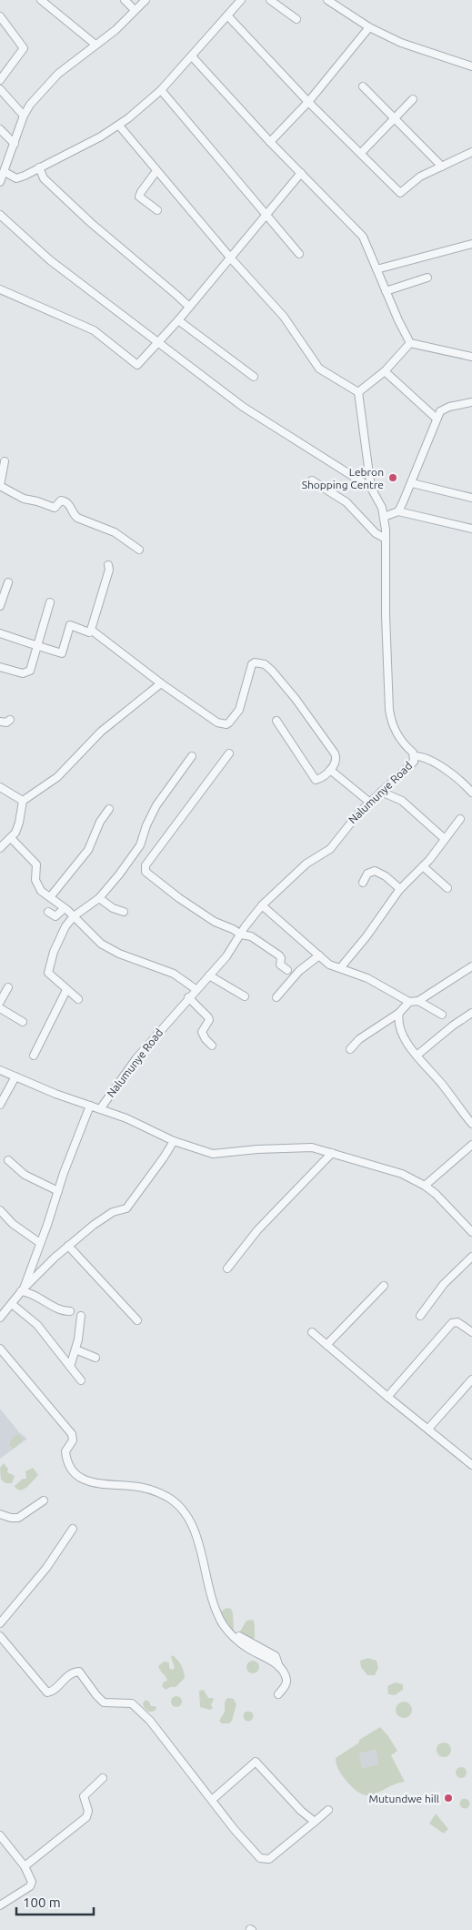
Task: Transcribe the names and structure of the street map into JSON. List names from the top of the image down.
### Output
{
  "streets": {
    "street": ["Nalumunye Road"]
  },
  "places": ["Lebron Shopping Centre", "Mutundwe hill"],
  "scale_bar": "100 m"
}
